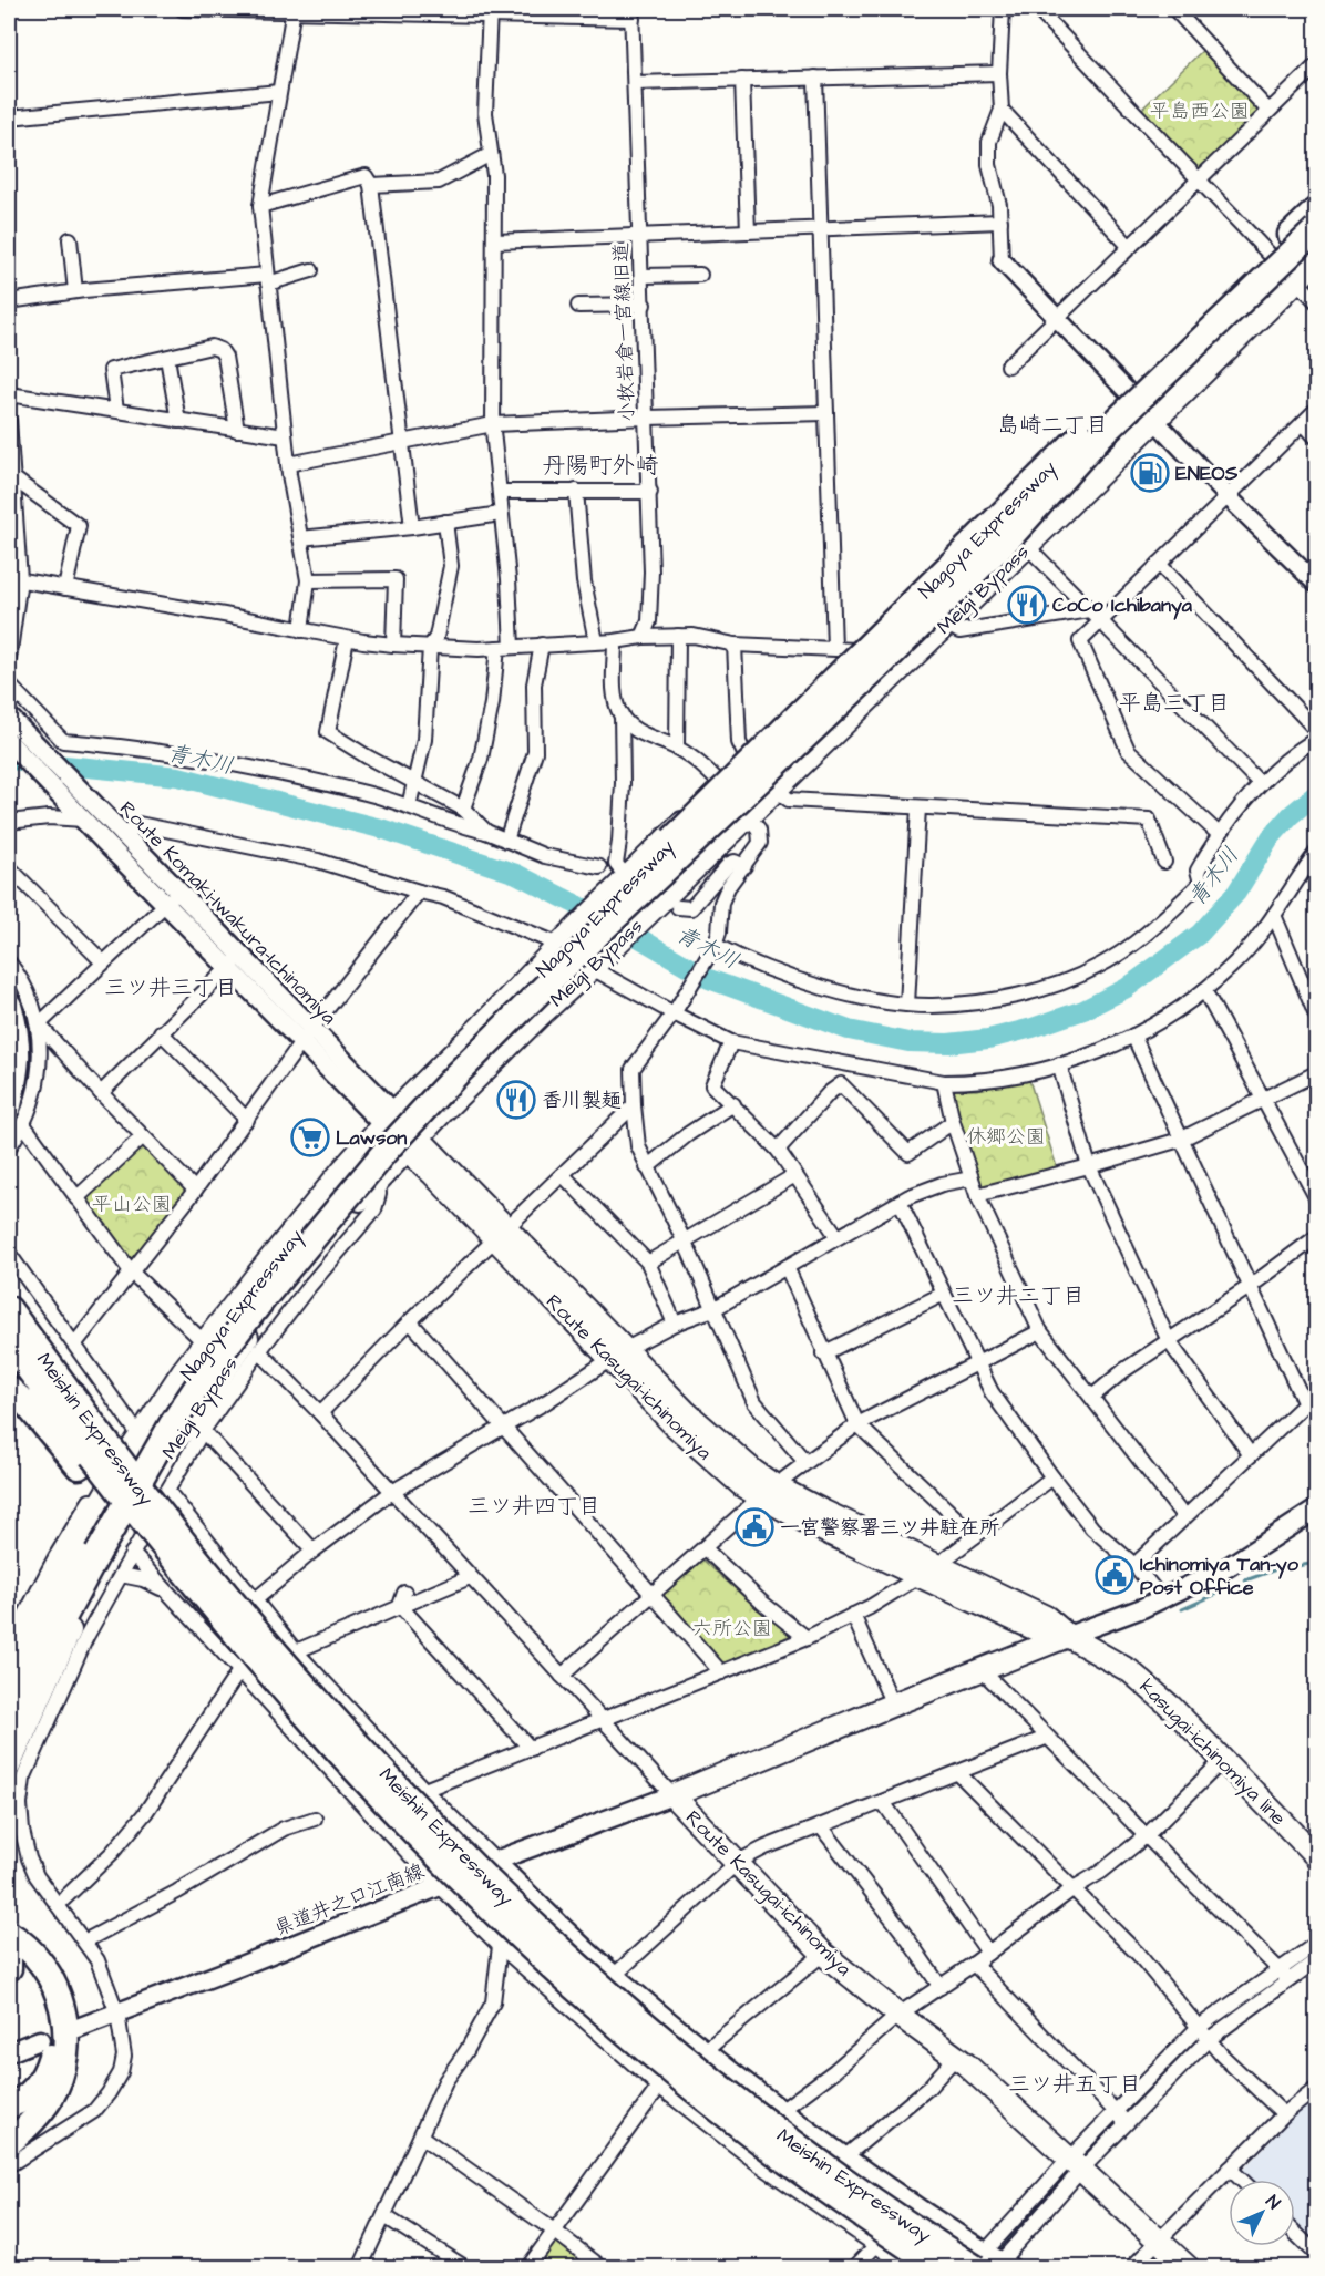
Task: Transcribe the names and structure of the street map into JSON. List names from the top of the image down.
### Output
{
  "streets": {
    "highway": ["Nagoya Expressway", "Meishin Expressway"],
    "main road": [
      "Meigi Bypass",
      "Route Komaki-Iwakura-Ichinomiya",
      "Route Kasugai-ichinomiya",
      "kasugai-ichinomiya line",
      "県道井之口江南線"
    ],
    "street": ["小牧岩倉一宮線旧道"]
  },
  "crossings": [
    ["Nagoya Expressway", "Meigi Bypass"],
    ["Meigi Bypass", "Route Komaki-Iwakura-Ichinomiya"],
    ["Meigi Bypass", "Route Kasugai-ichinomiya"],
    ["Route Komaki-Iwakura-Ichinomiya", "Route Kasugai-ichinomiya"],
    ["Route Kasugai-ichinomiya", "kasugai-ichinomiya line"],
    ["Route Kasugai-ichinomiya", "県道井之口江南線"]
  ],
  "districts": [
    "島崎二丁目",
    "丹陽町外崎",
    "平島三丁目",
    "三ツ井三丁目",
    "三ツ井二丁目",
    "三ツ井四丁目",
    "三ツ井五丁目"
  ],
  "water": ["青木川"],
  "parks": [
    "平島西公園",
    "休郷公園",
    "平山公園",
    "六所公園"
  ],
  "places": {
    "fuel station": ["ENEOS"],
    "restaurant": ["CoCo Ichibanya", "香川製麺"],
    "supermarket": ["Lawson"],
    "public building": ["一宮警察署三ツ井駐在所", "Ichinomiya Tan-yo Post Office"]
  },
  "north": "top right"
}
